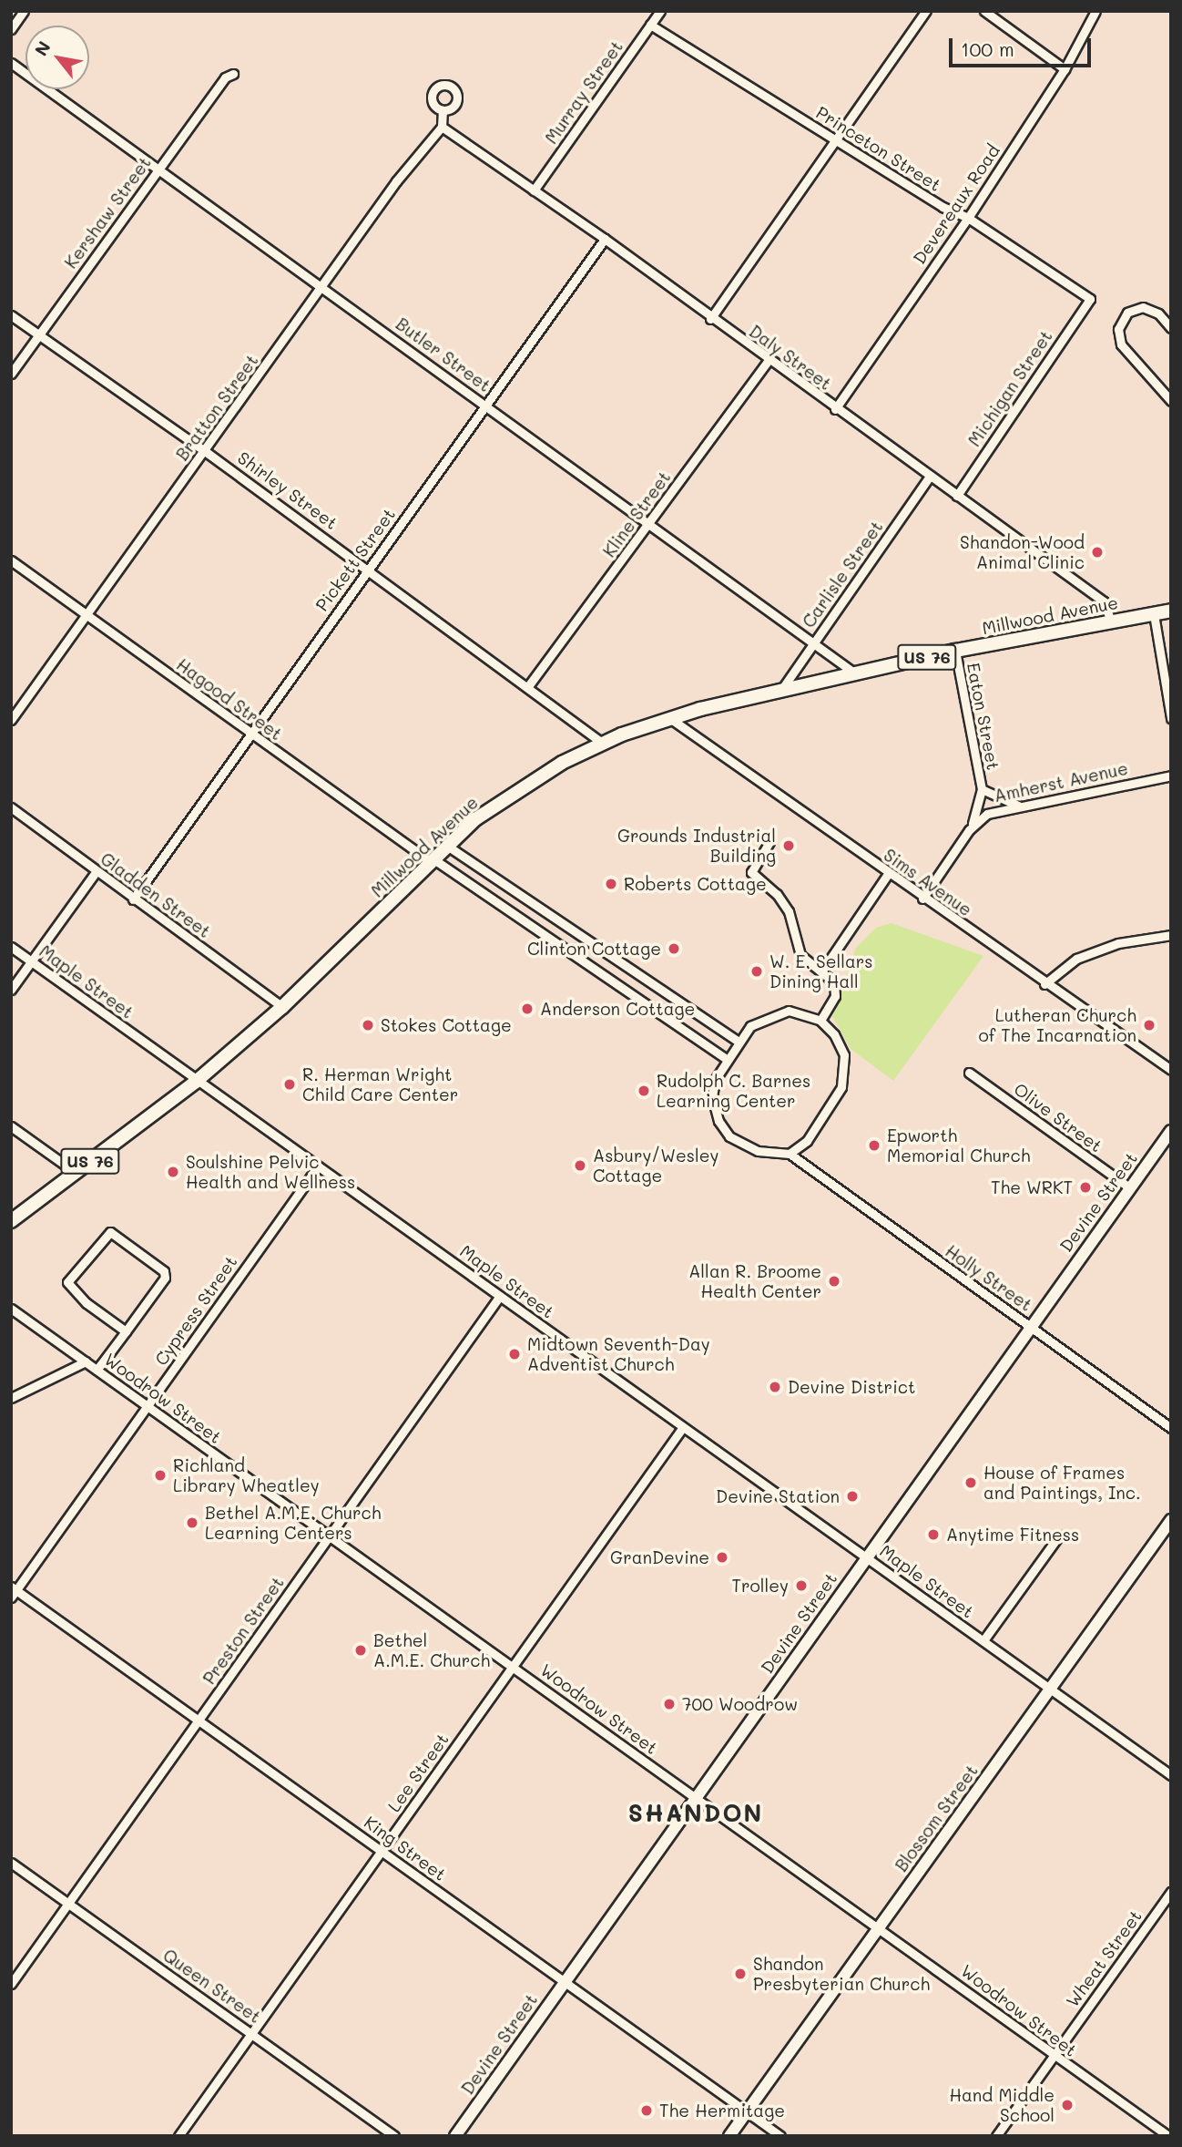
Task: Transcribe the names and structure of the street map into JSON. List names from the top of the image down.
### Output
{
  "streets": {
    "main road": [
      "Millwood Avenue",
      "US 76",
      "Devine Street",
      "Blossom Street"
    ],
    "street": [
      "Murray Street",
      "Princeton Street",
      "Devereaux Road",
      "Kershaw Street",
      "Butler Street",
      "Daly Street",
      "Michigan Street",
      "Bratton Street",
      "Shirley Street",
      "Kline Street",
      "Pickett Street",
      "Carlisle Street",
      "Hagood Street",
      "Eaton Street",
      "Amherst Avenue",
      "Sims Avenue",
      "Gladden Street",
      "Maple Street",
      "Olive Street",
      "Holly Street",
      "Cypress Street",
      "Woodrow Street",
      "Preston Street",
      "Lee Street",
      "King Street",
      "Wheat Street",
      "Queen Street"
    ]
  },
  "crossings": [
    ["Murray Street", "Princeton Street"],
    ["Murray Street", "Daly Street"],
    ["Princeton Street", "Devereaux Road"],
    ["Princeton Street", "Michigan Street"],
    ["Devereaux Road", "Daly Street"],
    ["Kershaw Street", "Butler Street"],
    ["Kershaw Street", "Shirley Street"],
    ["Butler Street", "Bratton Street"],
    ["Butler Street", "Kline Street"],
    ["Butler Street", "Pickett Street"],
    ["Butler Street", "Carlisle Street"],
    ["Butler Street", "Millwood Avenue"],
    ["Daly Street", "Michigan Street"],
    ["Daly Street", "Bratton Street"],
    ["Daly Street", "Kline Street"],
    ["Daly Street", "Pickett Street"],
    ["Daly Street", "Carlisle Street"],
    ["Daly Street", "Millwood Avenue"],
    ["Bratton Street", "Shirley Street"],
    ["Bratton Street", "Hagood Street"],
    ["Shirley Street", "Kline Street"],
    ["Shirley Street", "Pickett Street"],
    ["Shirley Street", "Millwood Avenue"],
    ["Pickett Street", "Hagood Street"],
    ["Pickett Street", "Gladden Street"],
    ["Carlisle Street", "Millwood Avenue"],
    ["Millwood Avenue", "Hagood Street"],
    ["Millwood Avenue", "Eaton Street"],
    ["Millwood Avenue", "Sims Avenue"],
    ["Millwood Avenue", "Gladden Street"],
    ["Millwood Avenue", "Maple Street"],
    ["Hagood Street", "Holly Street"],
    ["Amherst Avenue", "Sims Avenue"],
    ["Maple Street", "Devine Street"],
    ["Maple Street", "Cypress Street"],
    ["Maple Street", "Preston Street"],
    ["Maple Street", "Lee Street"],
    ["Maple Street", "Blossom Street"],
    ["Olive Street", "Devine Street"],
    ["Devine Street", "Holly Street"],
    ["Devine Street", "Woodrow Street"],
    ["Devine Street", "King Street"],
    ["Cypress Street", "Woodrow Street"],
    ["Cypress Street", "King Street"],
    ["Woodrow Street", "Preston Street"],
    ["Woodrow Street", "Lee Street"],
    ["Woodrow Street", "Blossom Street"],
    ["Woodrow Street", "Wheat Street"],
    ["Preston Street", "King Street"],
    ["Preston Street", "Queen Street"],
    ["Lee Street", "King Street"],
    ["Lee Street", "Queen Street"],
    ["Blossom Street", "King Street"]
  ],
  "districts": ["SHANDON"],
  "places": [
    "Shandon-Wood Animal Clinic",
    "Grounds Industrial Building",
    "Roberts Cottage",
    "Clinton Cottage",
    "W. E. Sellars Dining Hall",
    "Anderson Cottage",
    "Stokes Cottage",
    "Lutheran Church of The Incarnation",
    "R. Herman Wright Child Care Center",
    "Rudolph C. Barnes Learning Center",
    "Epworth Memorial Church",
    "Asbury/Wesley Cottage",
    "Soulshine Pelvic Health and Wellness",
    "The WRKT",
    "Allan R. Broome Health Center",
    "Midtown Seventh-Day Adventist Church",
    "Devine District",
    "Richland Library Wheatley",
    "House of Frames and Paintings, Inc.",
    "Devine Station",
    "Bethel A.M.E. Church Learning Centers",
    "Anytime Fitness",
    "GranDevine",
    "Trolley",
    "Bethel A.M.E. Church",
    "700 Woodrow",
    "Shandon Presbyterian Church",
    "Hand Middle School",
    "The Hermitage"
  ],
  "scale_bar": "100 m",
  "north": "top left"
}
